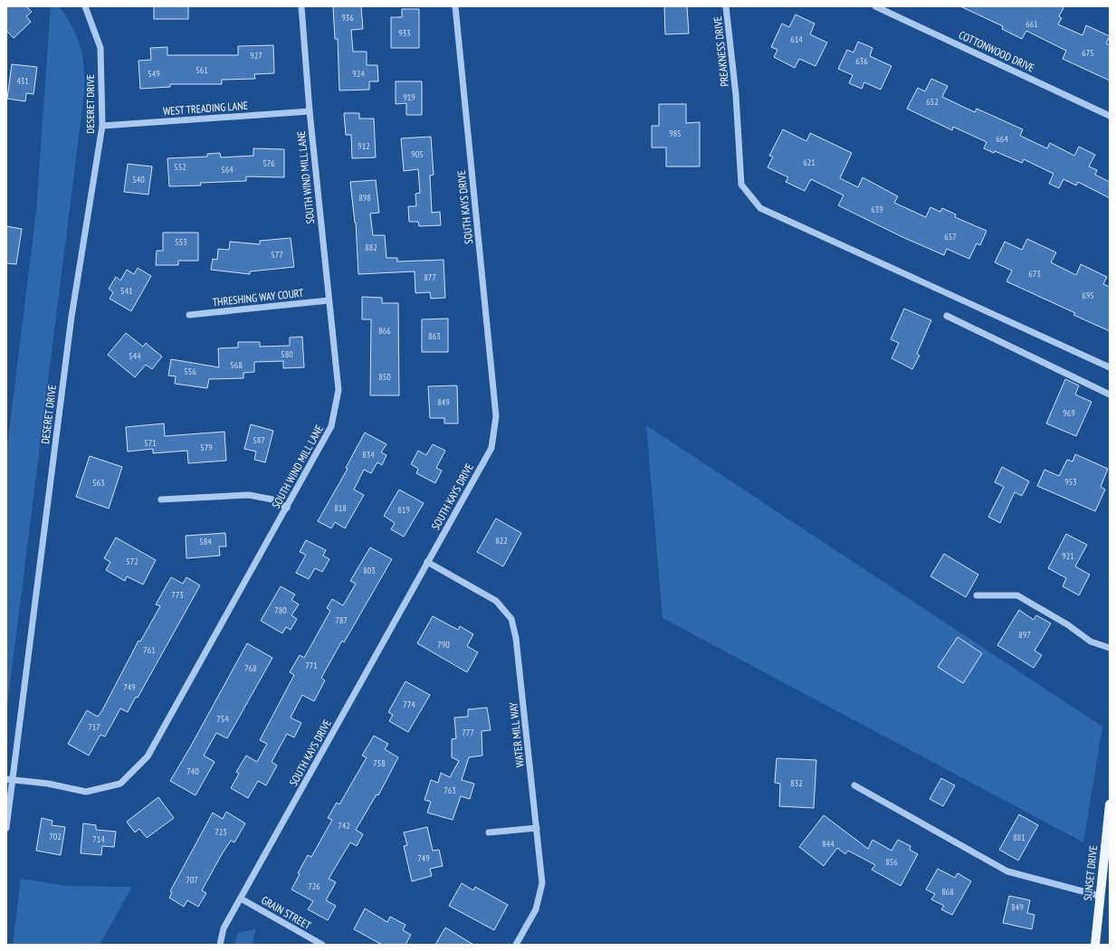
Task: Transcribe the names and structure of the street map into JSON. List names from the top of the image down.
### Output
{
  "streets": {
    "main road": ["SUNSET DRIVE"],
    "street": [
      "PREAKNESS DRIVE",
      "COTTONWOOD DRIVE",
      "DESERET DRIVE",
      "WEST TREADING LANE",
      "SOUTH WIND MILL LANE",
      "SOUTH KAYS DRIVE",
      "THRESHING WAY COURT",
      "WATER MILL WAY",
      "GRAIN STREET"
    ]
  },
  "crossings": [
    ["DESERET DRIVE", "WEST TREADING LANE"],
    ["DESERET DRIVE", "SOUTH WIND MILL LANE"],
    ["WEST TREADING LANE", "SOUTH WIND MILL LANE"],
    ["SOUTH WIND MILL LANE", "THRESHING WAY COURT"],
    ["SOUTH KAYS DRIVE", "WATER MILL WAY"],
    ["SOUTH KAYS DRIVE", "GRAIN STREET"]
  ],
  "house_numbers": [
    "936",
    "661",
    "933",
    "614",
    "675",
    "927",
    "636",
    "561",
    "549",
    "924",
    "431",
    "919",
    "652",
    "985",
    "664",
    "912",
    "905",
    "621",
    "576",
    "552",
    "564",
    "540",
    "898",
    "639",
    "657",
    "553",
    "882",
    "577",
    "673",
    "877",
    "541",
    "695",
    "866",
    "863",
    "580",
    "544",
    "568",
    "556",
    "850",
    "849",
    "969",
    "587",
    "571",
    "579",
    "834",
    "953",
    "563",
    "818",
    "819",
    "822",
    "584",
    "921",
    "572",
    "803",
    "773",
    "780",
    "787",
    "897",
    "790",
    "761",
    "771",
    "768",
    "749",
    "774",
    "754",
    "717",
    "777",
    "758",
    "740",
    "832",
    "763",
    "742",
    "723",
    "702",
    "881",
    "714",
    "844",
    "749",
    "856",
    "707",
    "726",
    "868",
    "849"
  ]
}
